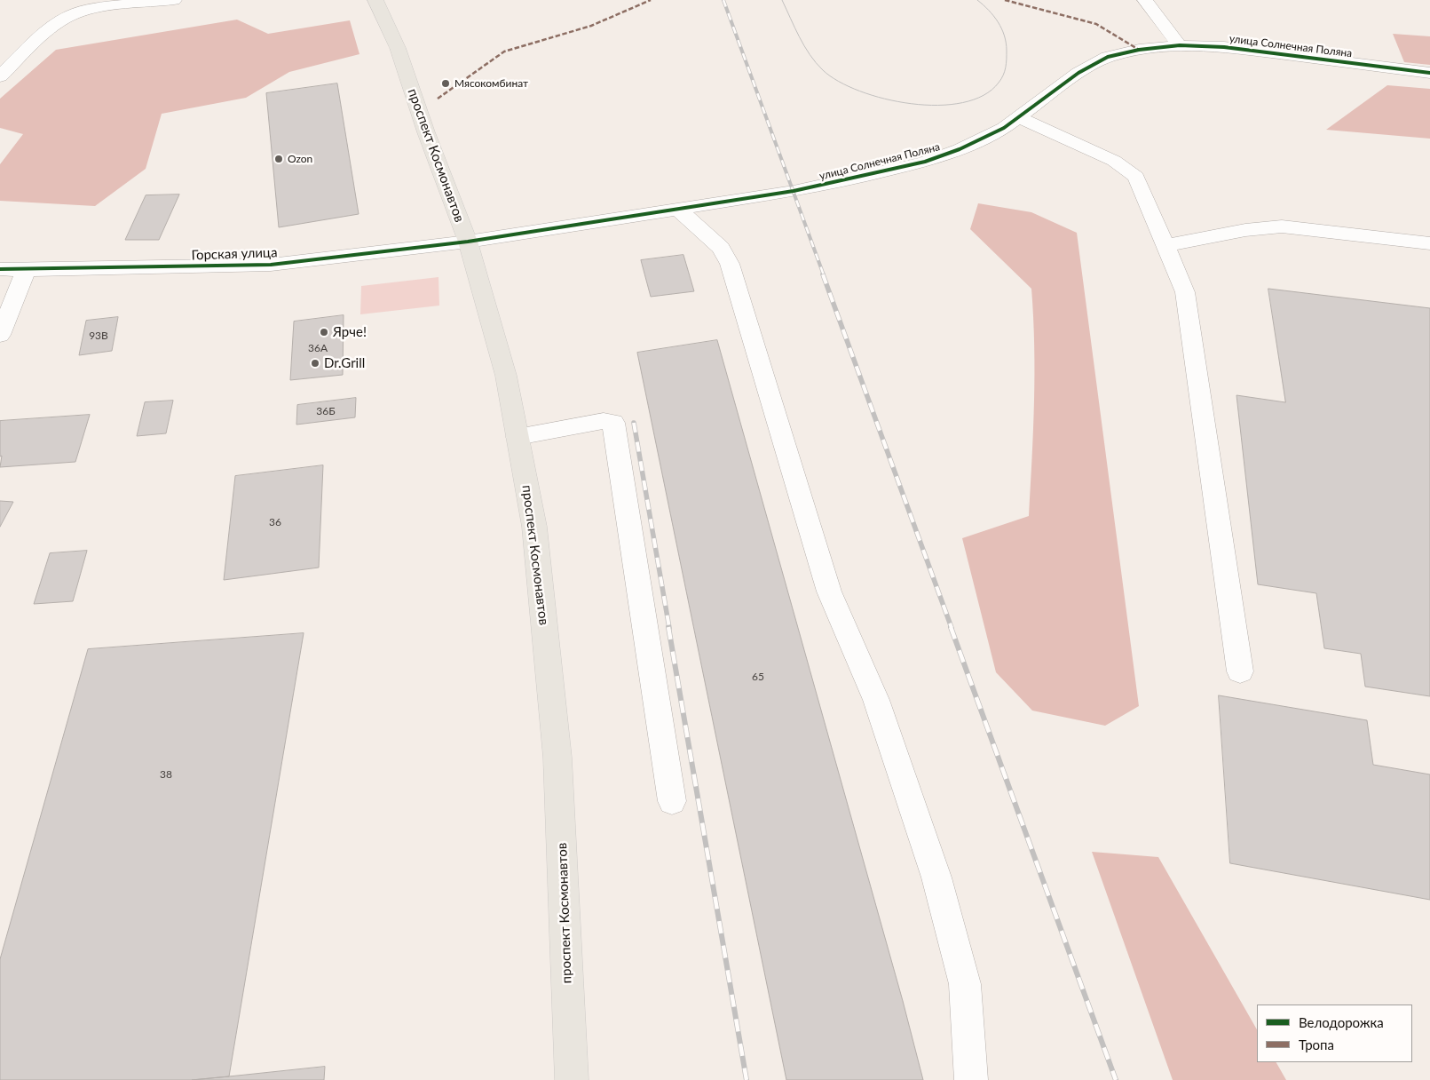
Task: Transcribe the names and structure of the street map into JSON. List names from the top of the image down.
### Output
{
  "streets": {
    "main road": ["проспект Космонавтов"],
    "street": ["улица Солнечная Поляна", "Горская улица"]
  },
  "crossings": [
    ["улица Солнечная Поляна", "проспект Космонавтов"],
    ["улица Солнечная Поляна", "Горская улица"],
    ["проспект Космонавтов", "Горская улица"]
  ],
  "places": [
    "Мясокомбинат",
    "Ozon",
    "Ярче!",
    "Dr.Grill"
  ],
  "house_numbers": [
    "93В",
    "36А",
    "36Б",
    "36",
    "65",
    "38"
  ],
  "legend": ["Велодорожка", "Тропа"]
}
